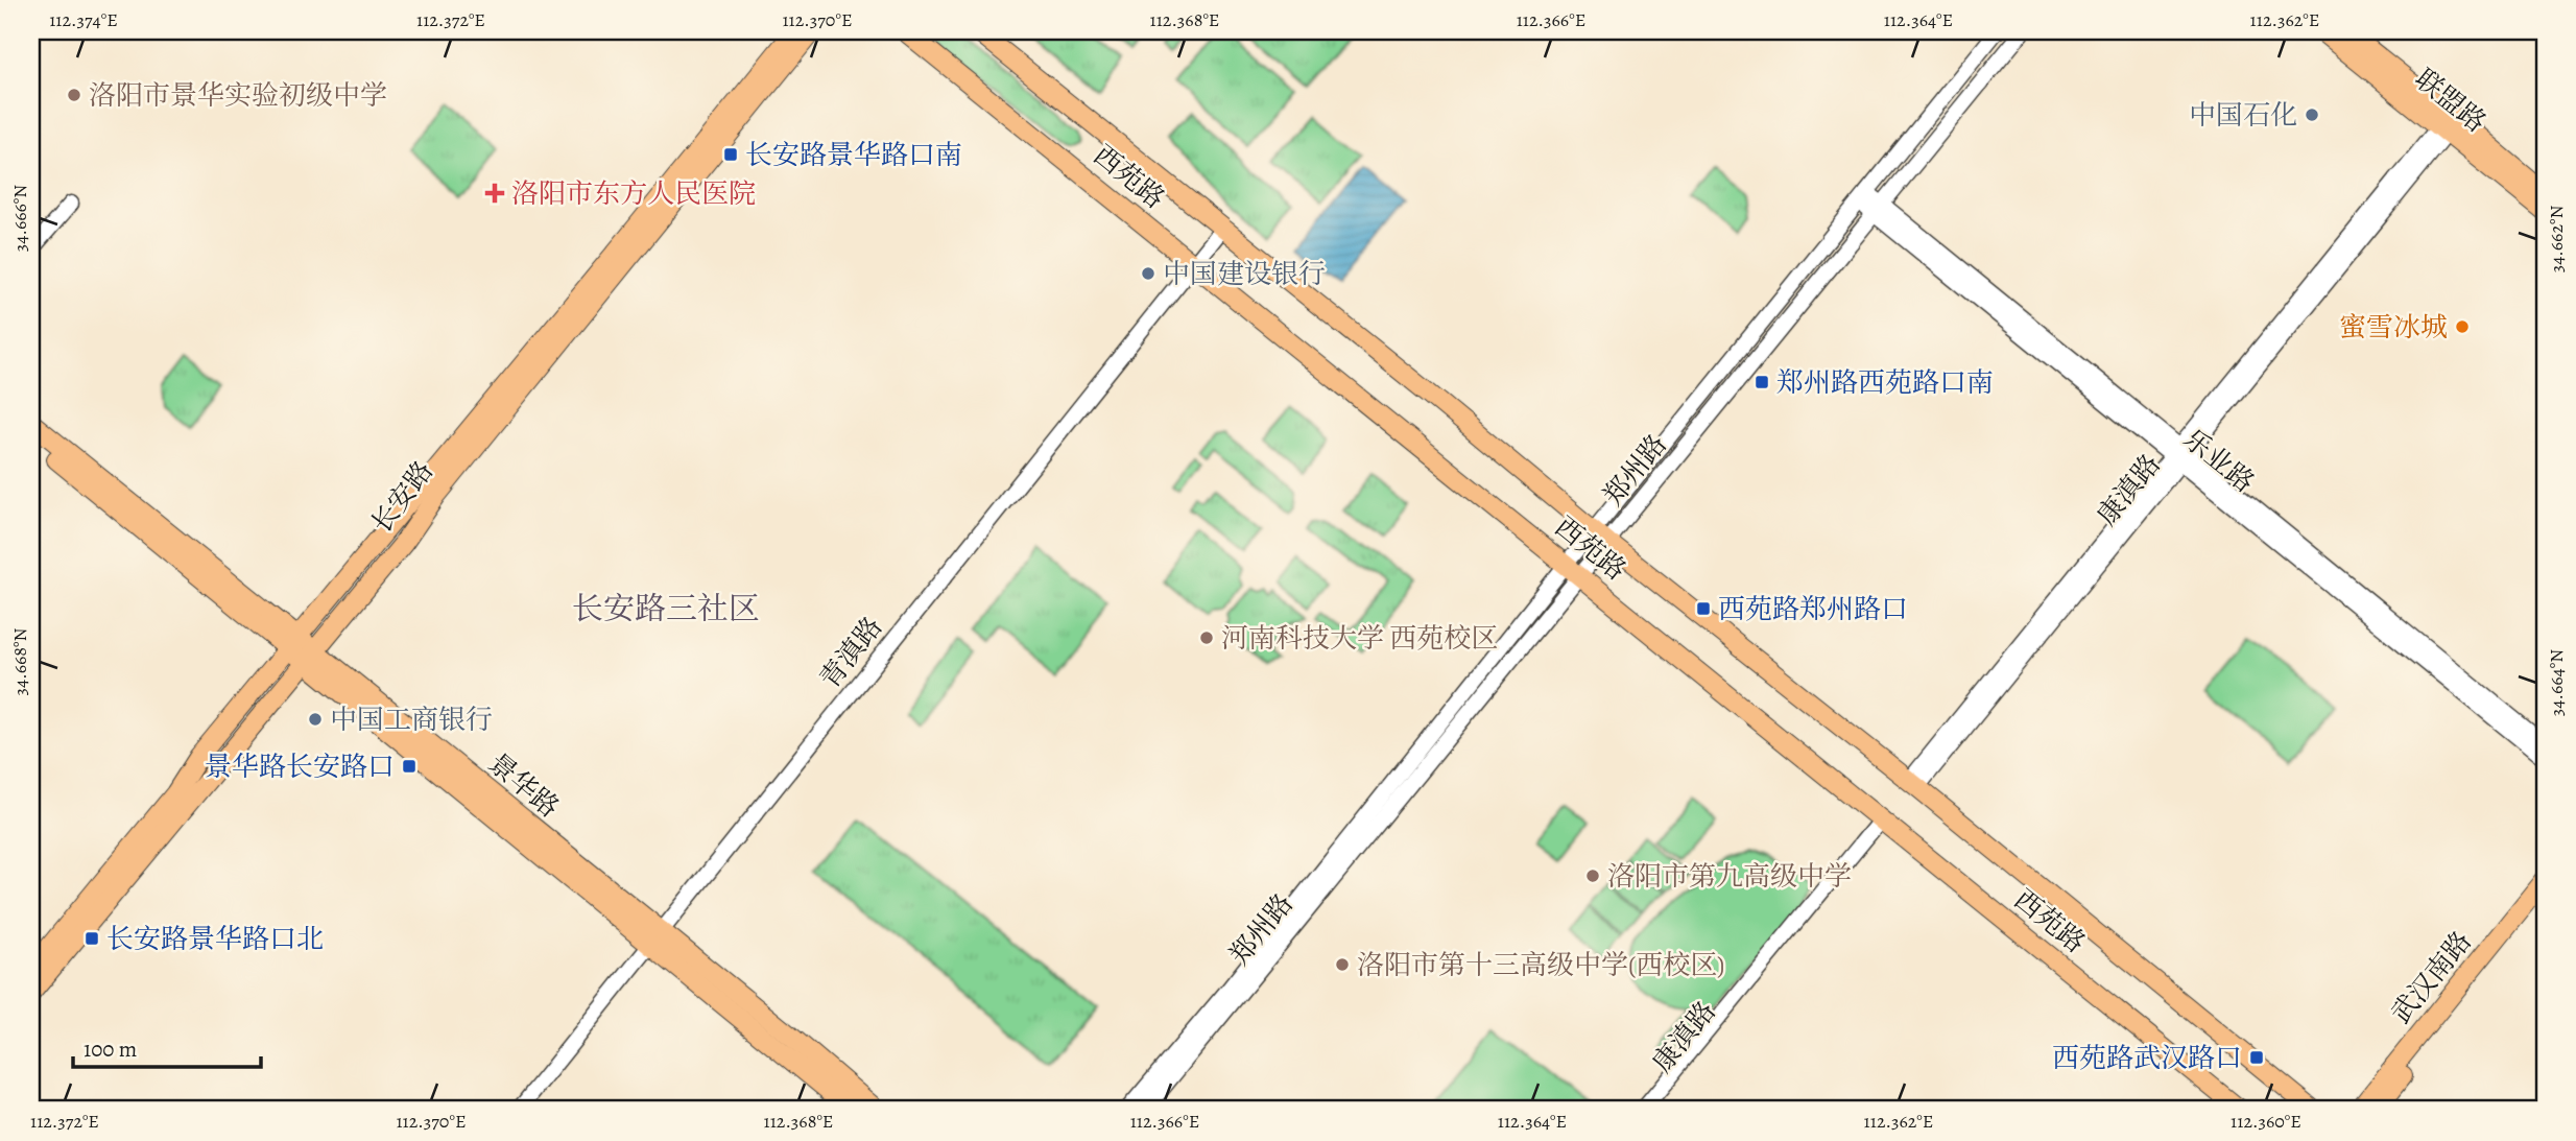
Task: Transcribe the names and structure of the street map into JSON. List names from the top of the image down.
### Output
{
  "streets": {
    "main road": [
      "联盟路",
      "西苑路",
      "长安路",
      "景华路",
      "武汉南路"
    ],
    "street": [
      "乐业路",
      "郑州路",
      "康滇路",
      "青滇路"
    ]
  },
  "crossings": [
    ["联盟路", "康滇路"],
    ["西苑路", "郑州路"],
    ["西苑路", "康滇路"],
    ["西苑路", "青滇路"],
    ["乐业路", "郑州路"],
    ["乐业路", "康滇路"],
    ["长安路", "景华路"],
    ["青滇路", "景华路"]
  ],
  "districts": ["长安路三社区"],
  "places": {
    "other": [
      "洛阳市景华实验初级中学",
      "中国石化",
      "中国建设银行",
      "蜜雪冰城",
      "河南科技大学 西苑校区",
      "中国工商银行",
      "洛阳市第九高级中学",
      "洛阳市第十三高级中学(西校区)"
    ],
    "transit": [
      "长安路景华路口南",
      "郑州路西苑路口南",
      "西苑路郑州路口",
      "景华路长安路口",
      "长安路景华路口北",
      "西苑路武汉路口"
    ],
    "health": ["洛阳市东方人民医院"]
  },
  "scale_bar": "100 m",
  "coordinates": [
    "112.374°E",
    "112.372°E",
    "112.370°E",
    "112.368°E",
    "112.366°E",
    "112.364°E",
    "112.362°E",
    "34.666°N",
    "34.662°N",
    "34.668°N",
    "34.664°N",
    "112.360°E"
  ]
}
